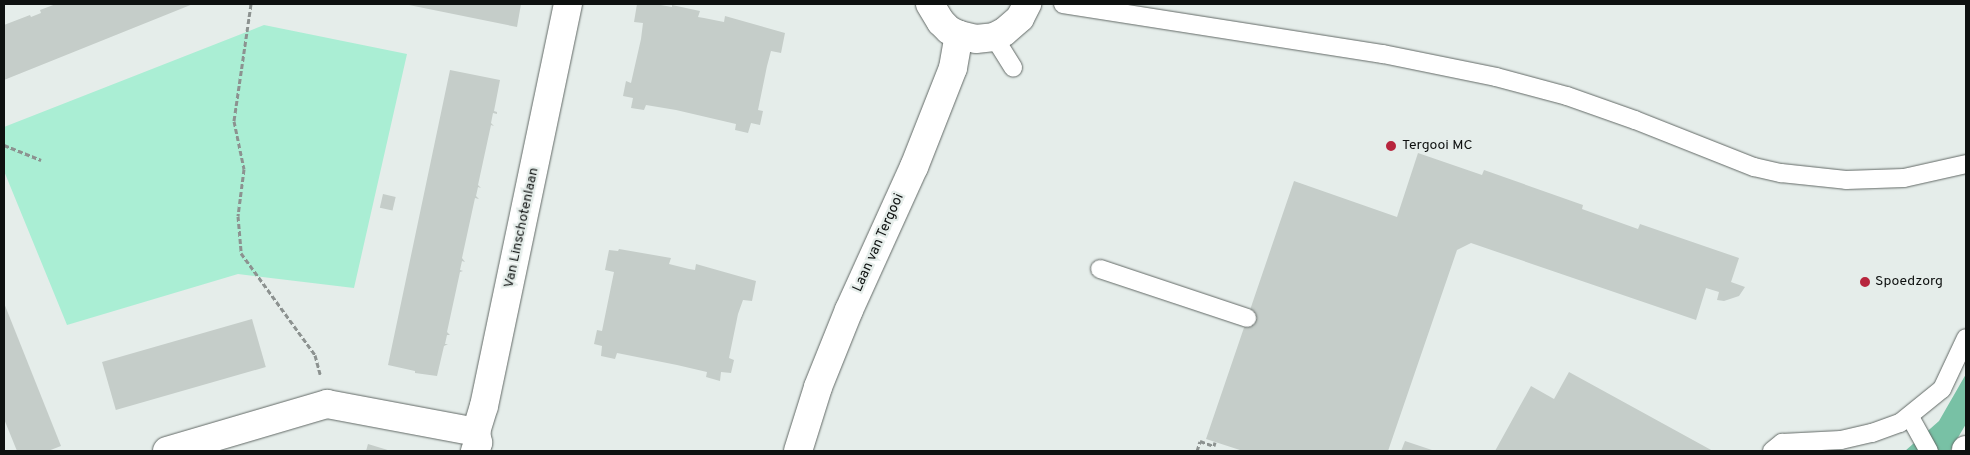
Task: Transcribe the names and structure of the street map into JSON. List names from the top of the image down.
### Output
{
  "streets": {
    "street": ["Van Linschotenlaan", "Laan van Tergooi"]
  },
  "places": ["Tergooi MC", "Spoedzorg"]
}
